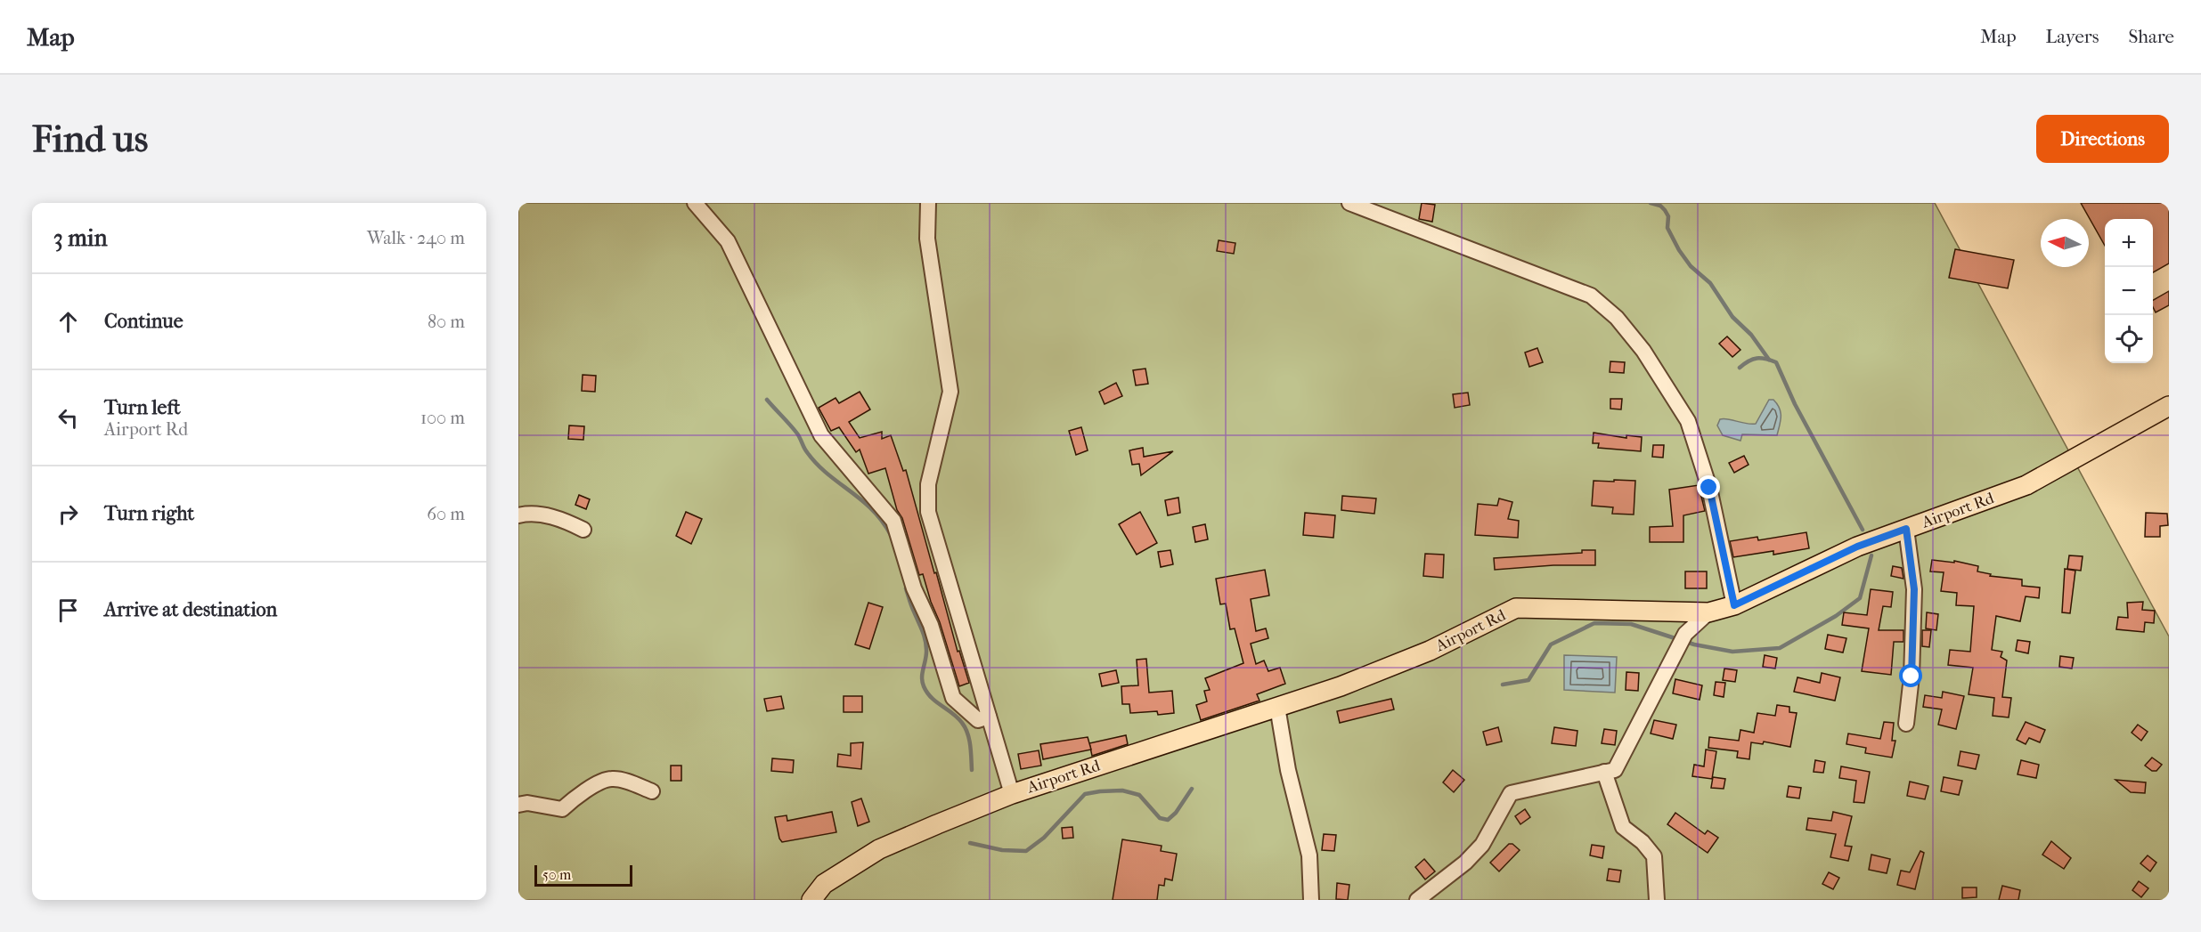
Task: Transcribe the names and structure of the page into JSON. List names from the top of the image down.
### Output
{
  "streets": {
    "main road": ["Airport Rd"]
  },
  "scale_bar": "50 m",
  "north": "left",
  "page": {
    "header": "Map",
    "nav": ["Map", "Layers", "Share"],
    "buttons": "Directions",
    "title": "Find us",
    "heading": ["3 min", "Walk · 240 m"],
    "map_buttons": ["+", "−"],
    "list": [
      ["Continue", "80 m"],
      ["Turn left", "Airport Rd", "100 m"],
      ["Turn right", "60 m"],
      "Arrive at destination"
    ],
    "scale": "50 m"
  }
}
